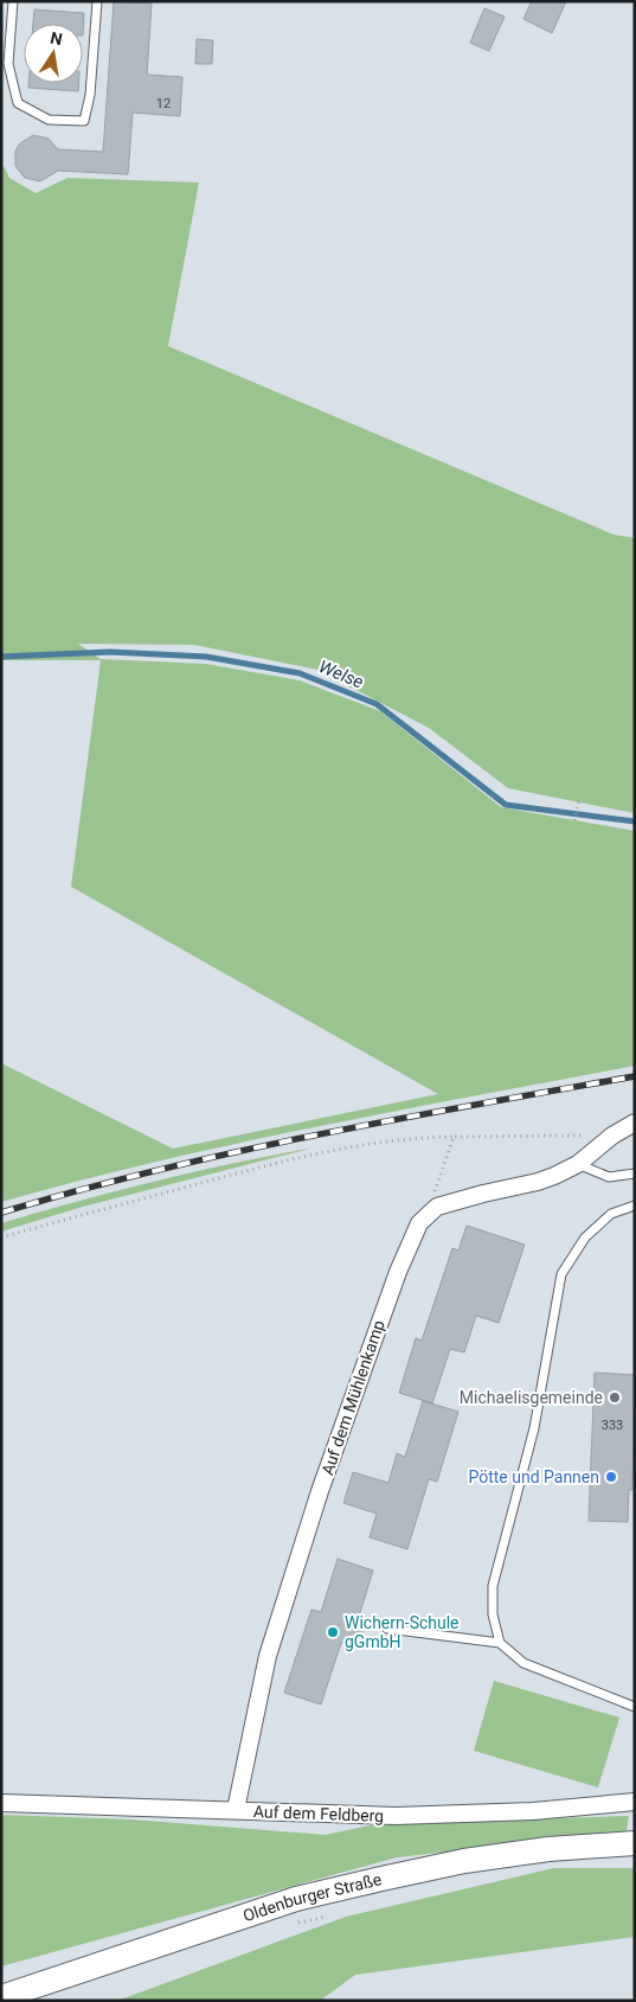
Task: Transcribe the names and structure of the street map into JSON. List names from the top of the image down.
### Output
{
  "streets": {
    "main road": ["Oldenburger Straße"],
    "street": ["Auf dem Mühlenkamp", "Auf dem Feldberg"]
  },
  "crossings": [
    ["Auf dem Mühlenkamp", "Auf dem Feldberg"]
  ],
  "water": ["Welse"],
  "places": ["Michaelisgemeinde", "Pötte und Pannen", "Wichern-Schule gGmbH"],
  "house_numbers": ["12", "333"],
  "north": "top"
}
